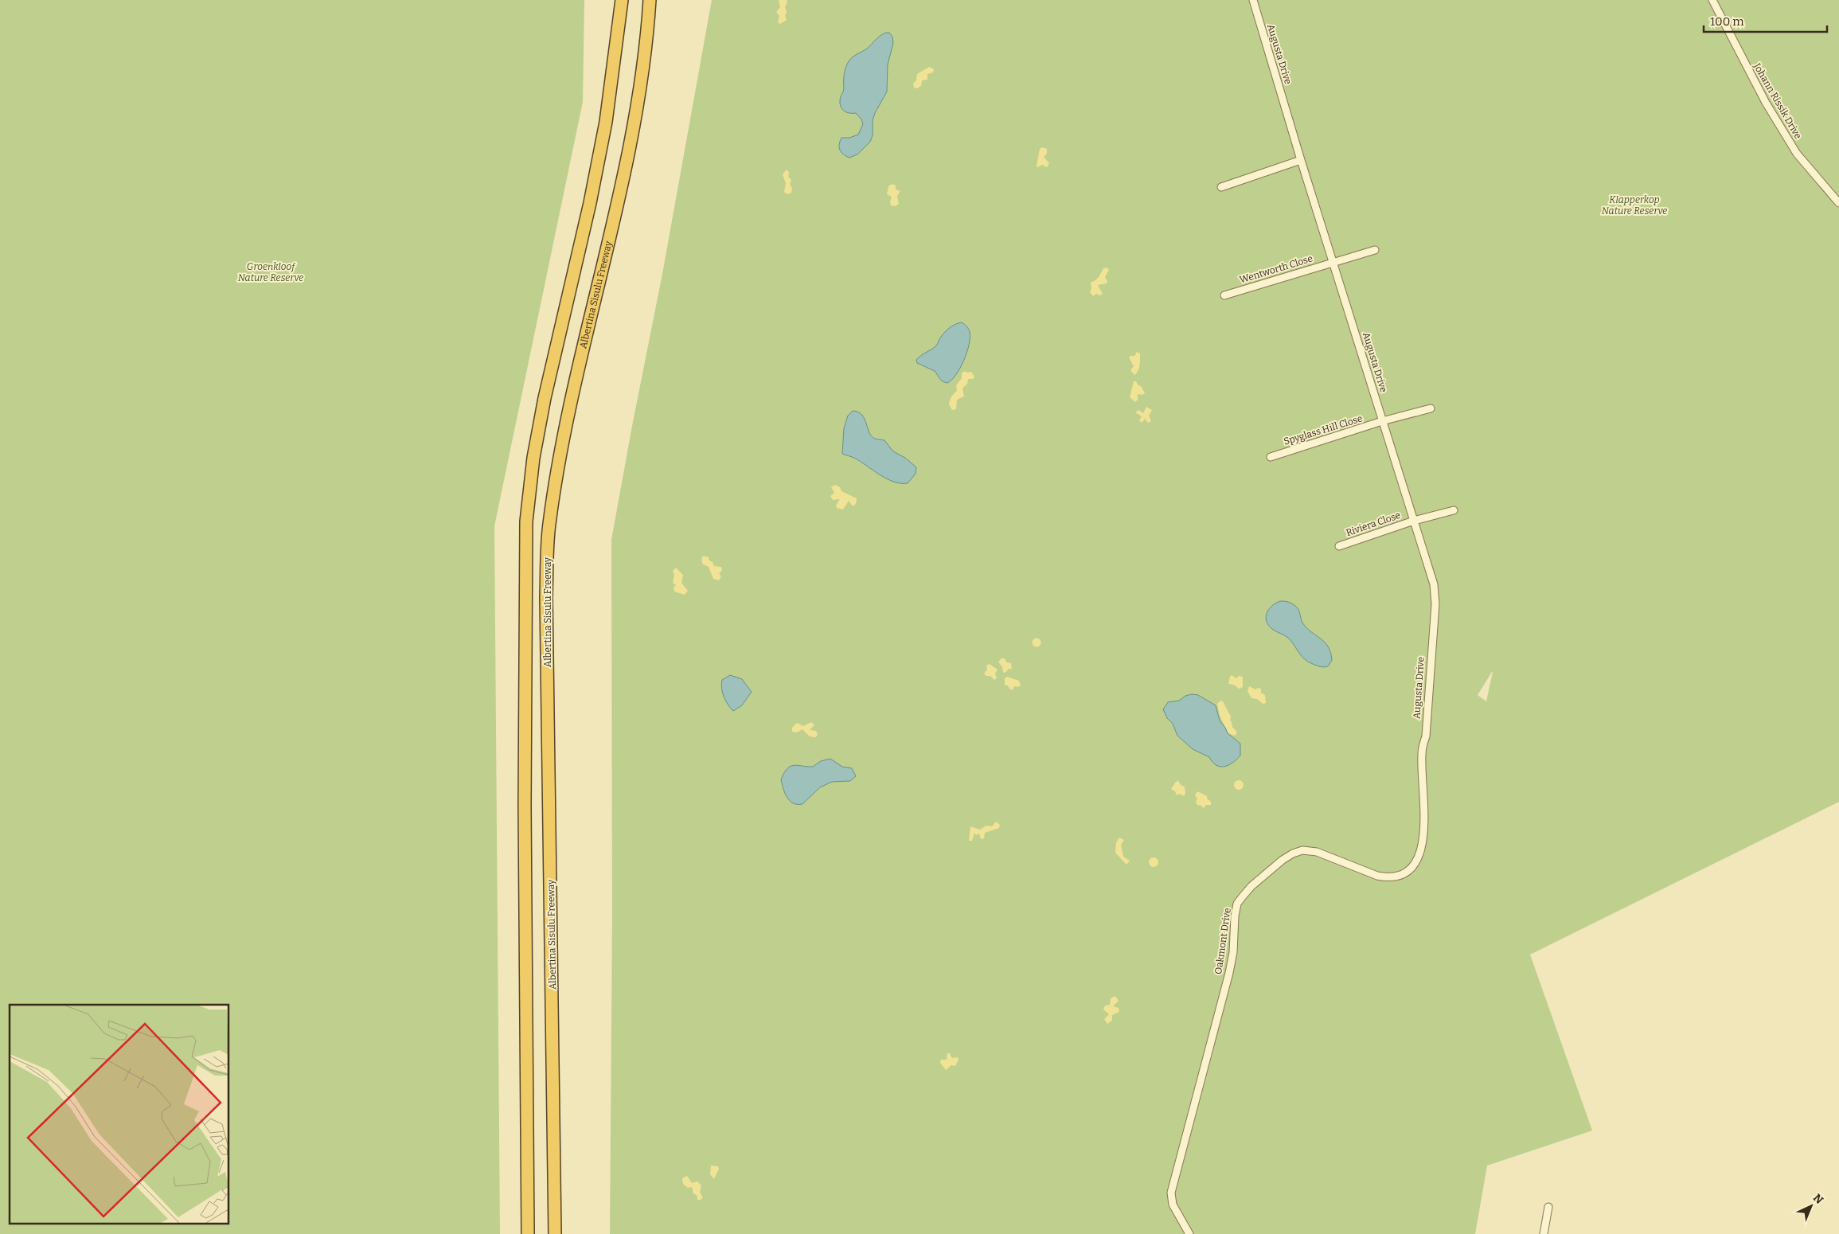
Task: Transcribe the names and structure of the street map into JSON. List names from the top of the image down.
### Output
{
  "streets": {
    "highway": ["Albertina Sisulu Freeway"],
    "street": [
      "Augusta Drive",
      "Johann Rissik Drive",
      "Wentworth Close",
      "Spyglass Hill Close",
      "Riviera Close",
      "Oakmont Drive"
    ]
  },
  "crossings": [
    ["Augusta Drive", "Wentworth Close"],
    ["Augusta Drive", "Spyglass Hill Close"],
    ["Augusta Drive", "Riviera Close"],
    ["Augusta Drive", "Oakmont Drive"]
  ],
  "parks": ["Klapperkop Nature Reserve", "Groenkloof Nature Reserve"],
  "scale_bar": "100 m",
  "north": "top right"
}
